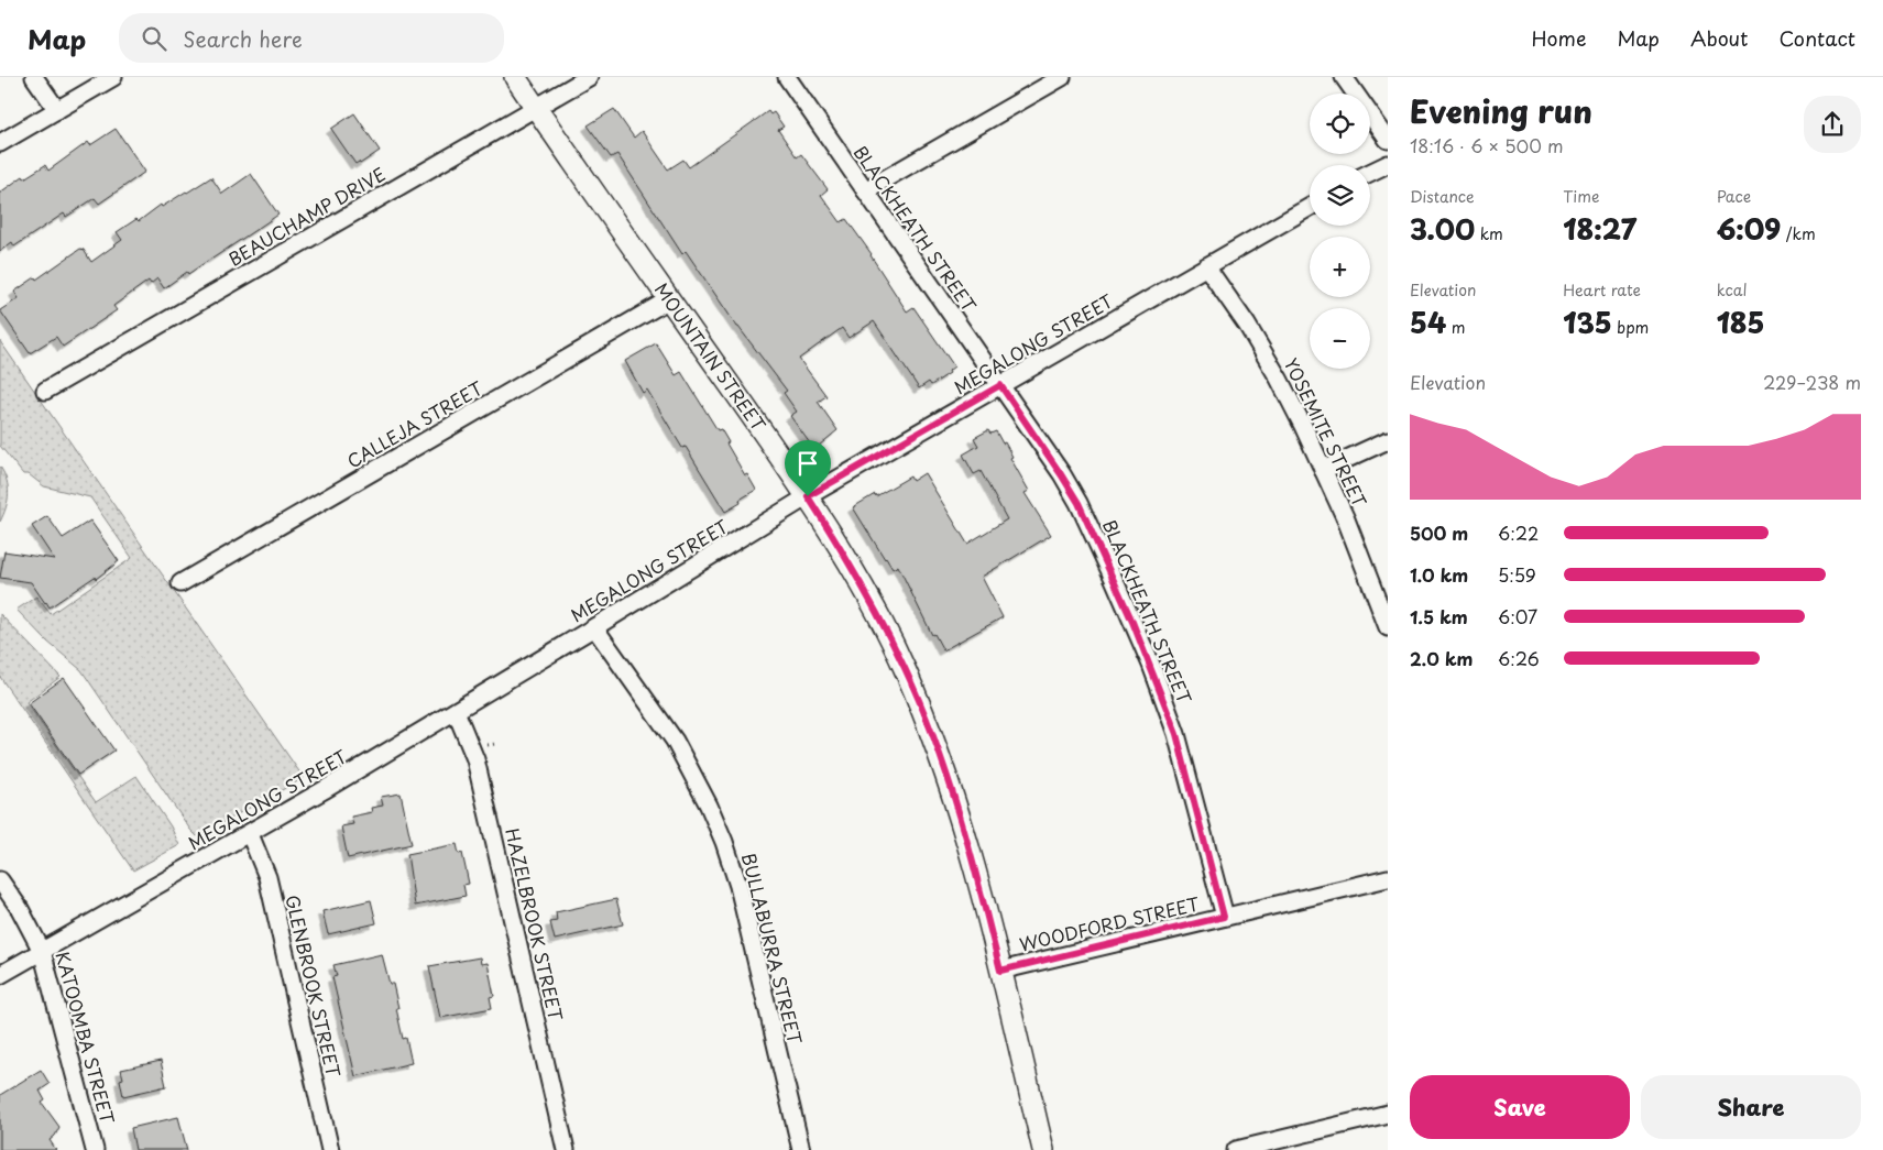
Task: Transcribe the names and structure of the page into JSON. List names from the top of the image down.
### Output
{
  "streets": {
    "street": [
      "BEAUCHAMP DRIVE",
      "BLACKHEATH STREET",
      "MEGALONG STREET",
      "MOUNTAIN STREET",
      "CALLEJA STREET",
      "YOSEMITE STREET",
      "HAZELBROOK STREET",
      "WOODFORD STREET",
      "BULLABURRA STREET",
      "GLENBROOK STREET",
      "KATOOMBA STREET"
    ]
  },
  "crossings": [
    ["BEAUCHAMP DRIVE", "MOUNTAIN STREET"],
    ["BLACKHEATH STREET", "MEGALONG STREET"],
    ["BLACKHEATH STREET", "WOODFORD STREET"],
    ["MEGALONG STREET", "MOUNTAIN STREET"],
    ["MEGALONG STREET", "YOSEMITE STREET"],
    ["MEGALONG STREET", "HAZELBROOK STREET"],
    ["MEGALONG STREET", "BULLABURRA STREET"],
    ["MEGALONG STREET", "GLENBROOK STREET"],
    ["MEGALONG STREET", "KATOOMBA STREET"],
    ["MOUNTAIN STREET", "CALLEJA STREET"],
    ["MOUNTAIN STREET", "WOODFORD STREET"]
  ],
  "page": {
    "header": "Map",
    "search": "Search here",
    "nav": [
      "Home",
      "Map",
      "About",
      "Contact"
    ],
    "heading": ["Evening run", "18:16 · 6 × 500 m"],
    "map_buttons": ["+", "−"],
    "stats": [
      ["Distance", "3.00 km"],
      ["Time", "18:27"],
      ["Pace", "6:09 /km"],
      ["Elevation", "54 m"],
      ["Heart rate", "135 bpm"],
      ["kcal", "185"]
    ],
    "chart": ["Elevation", "229–238 m"],
    "list": [
      {
        "name": "500 m",
        "note": "6:22"
      },
      {
        "name": "1.0 km",
        "note": "5:59"
      },
      {
        "name": "1.5 km",
        "note": "6:07"
      },
      {
        "name": "2.0 km",
        "note": "6:26"
      }
    ],
    "buttons": ["Save", "Share"]
  }
}
